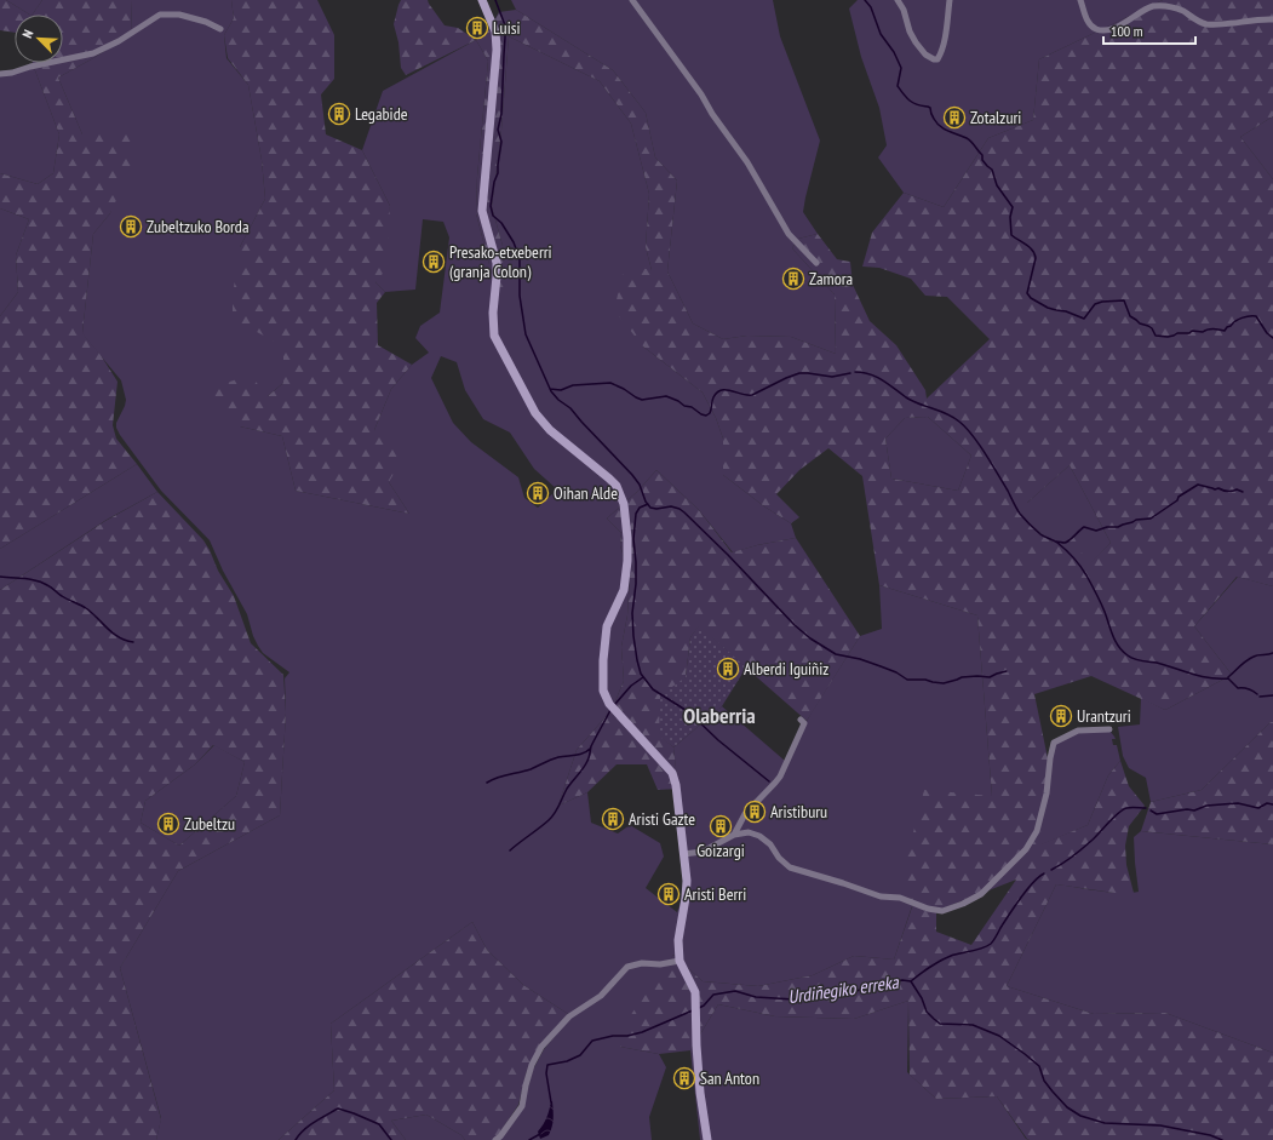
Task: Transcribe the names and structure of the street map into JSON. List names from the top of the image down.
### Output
{
  "districts": ["Olaberria"],
  "water": ["Urdiñegiko erreka"],
  "places": {
    "building": [
      "Luisi",
      "Legabide",
      "Zotalzuri",
      "Zubeltzuko Borda",
      "Presako-etxeberri (granja Colon)",
      "Zamora",
      "Oihan Alde",
      "Alberdi Iguiñiz",
      "Urantzuri",
      "Aristiburu",
      "Aristi Gazte",
      "Zubeltzu",
      "Goizargi",
      "Aristi Berri",
      "San Anton"
    ]
  },
  "scale_bar": "100 m",
  "north": "top left"
}
